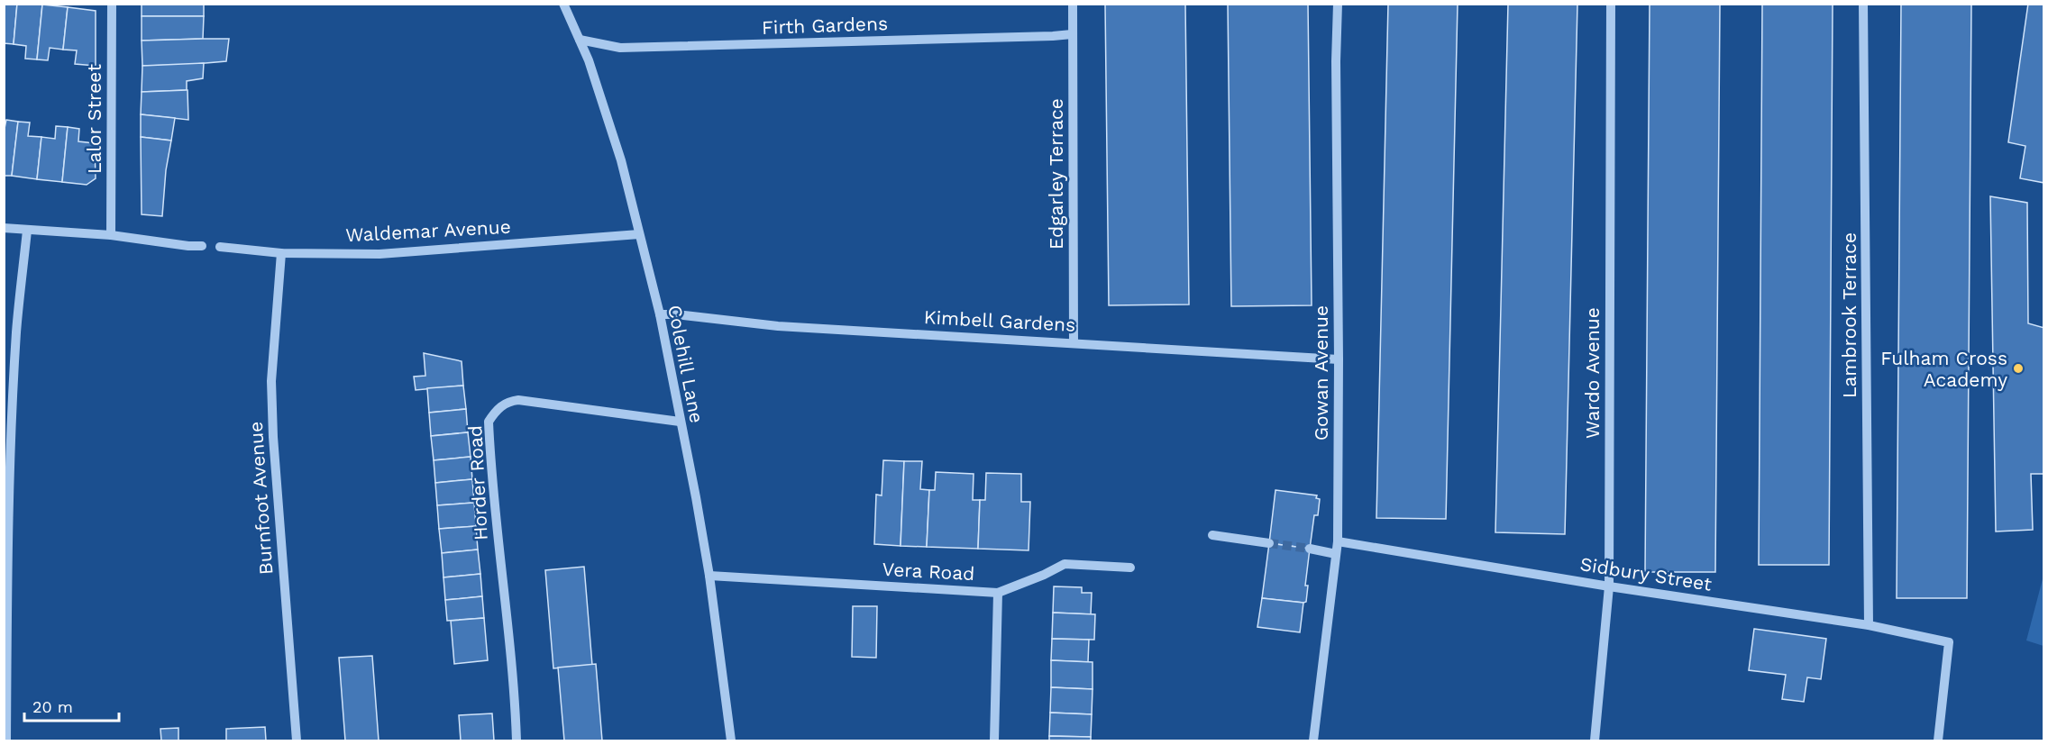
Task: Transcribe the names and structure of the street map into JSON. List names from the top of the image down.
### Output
{
  "streets": {
    "street": [
      "Firth Gardens",
      "Lalor Street",
      "Edgarley Terrace",
      "Waldemar Avenue",
      "Lambrook Terrace",
      "Kimbell Gardens",
      "Colehill Lane",
      "Gowan Avenue",
      "Wardo Avenue",
      "Horder Road",
      "Burnfoot Avenue",
      "Vera Road",
      "Sidbury Street"
    ]
  },
  "crossings": [
    ["Firth Gardens", "Edgarley Terrace"],
    ["Firth Gardens", "Colehill Lane"],
    ["Edgarley Terrace", "Kimbell Gardens"],
    ["Waldemar Avenue", "Colehill Lane"],
    ["Waldemar Avenue", "Burnfoot Avenue"],
    ["Lambrook Terrace", "Sidbury Street"],
    ["Kimbell Gardens", "Colehill Lane"],
    ["Kimbell Gardens", "Gowan Avenue"],
    ["Colehill Lane", "Horder Road"],
    ["Colehill Lane", "Vera Road"],
    ["Gowan Avenue", "Sidbury Street"],
    ["Wardo Avenue", "Sidbury Street"]
  ],
  "places": ["Fulham Cross Academy"],
  "scale_bar": "20 m"
}
